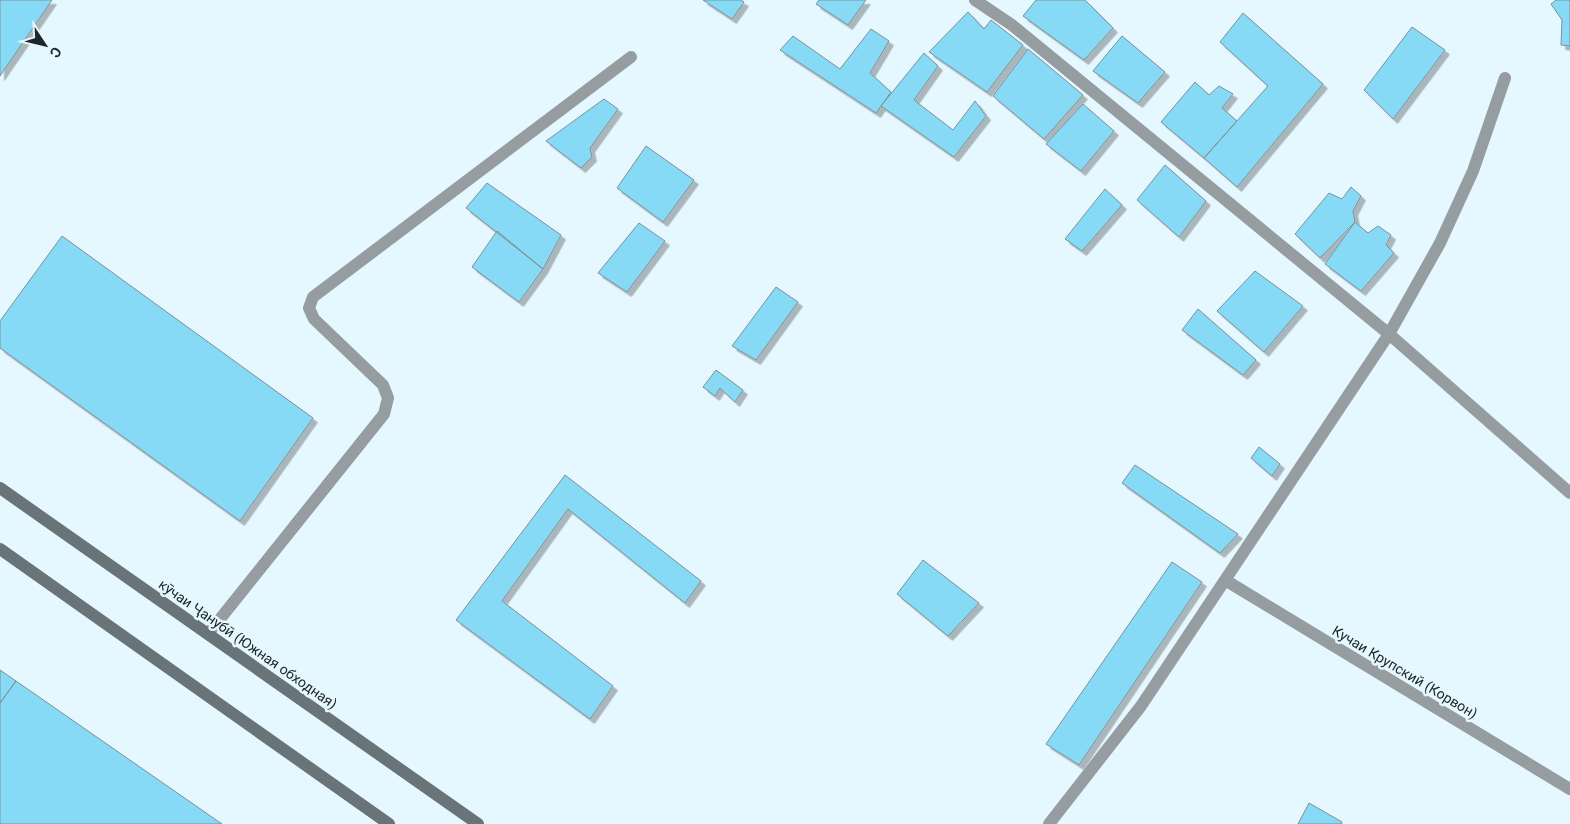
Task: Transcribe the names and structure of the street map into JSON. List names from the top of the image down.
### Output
{
  "streets": {
    "main road": ["кӯчаи Ҷанубӣ (Южная обходная)"],
    "street": ["Кучаи Крупский (Корвон)"]
  },
  "north": "bottom right"
}
